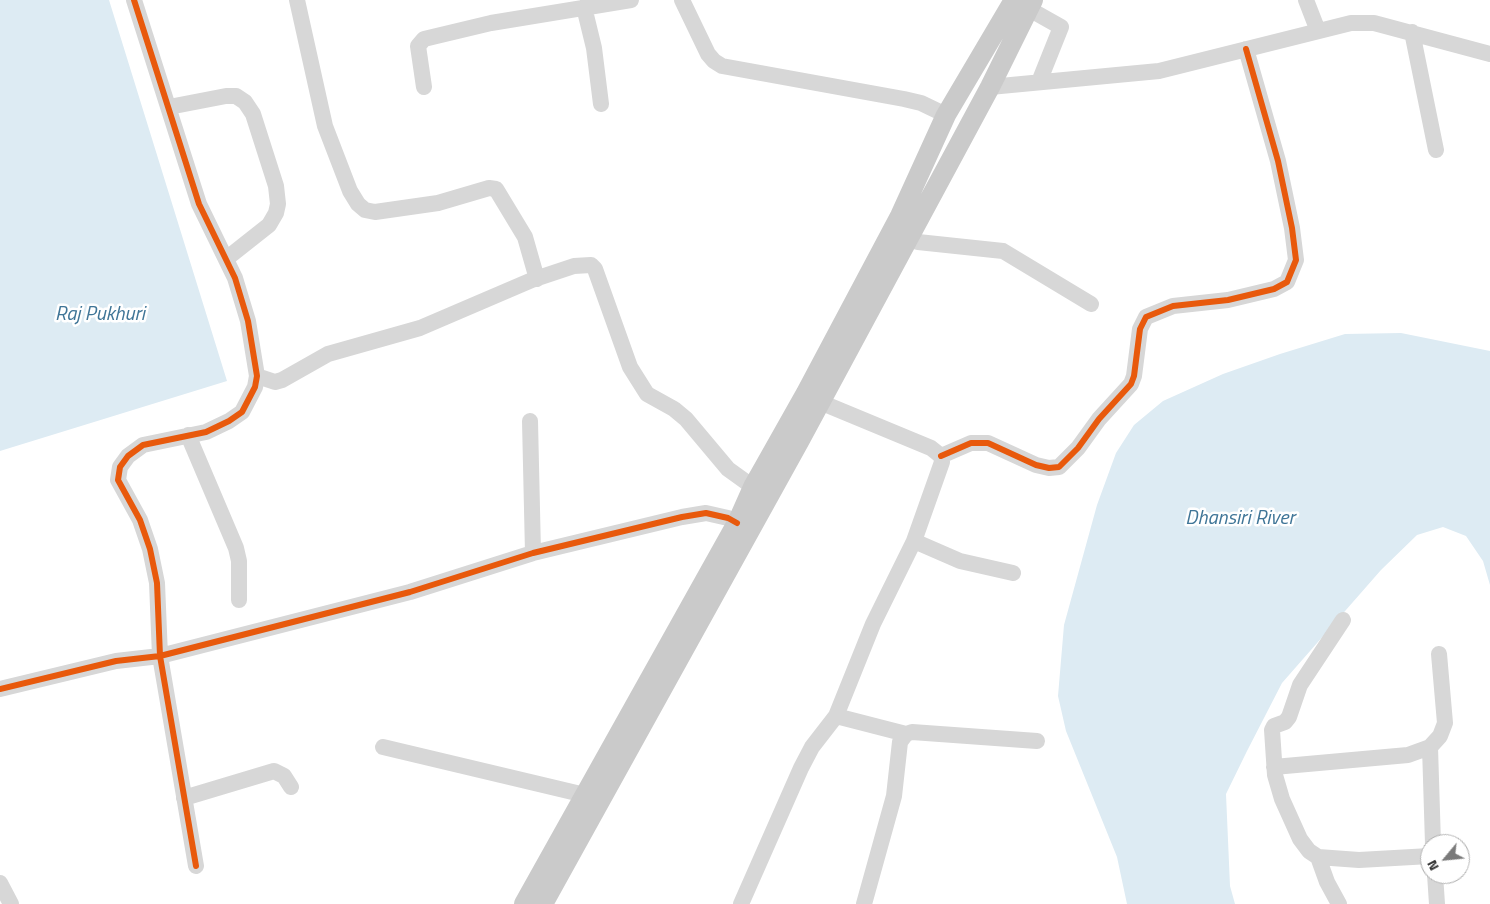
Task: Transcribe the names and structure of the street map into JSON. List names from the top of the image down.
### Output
{
  "water": ["Raj Pukhuri", "Dhansiri River"],
  "north": "bottom left"
}
